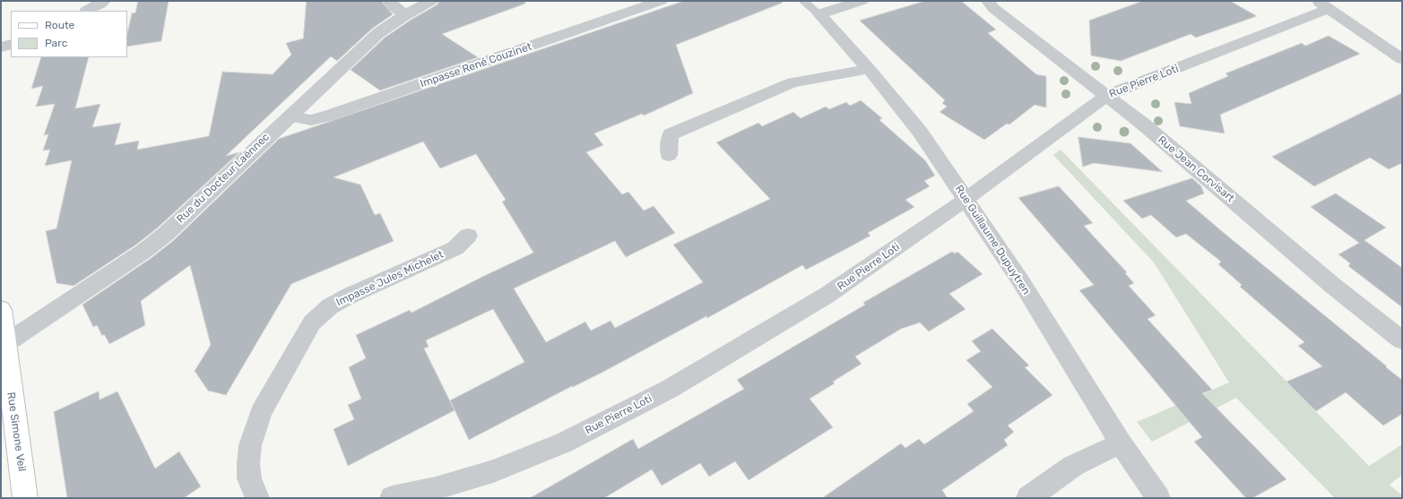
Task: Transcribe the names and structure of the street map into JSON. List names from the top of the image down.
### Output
{
  "streets": {
    "main road": ["Rue Simone Veil"],
    "street": [
      "Impasse René Couzinet",
      "Rue Pierre Loti",
      "Rue Jean Corvisart",
      "Rue du Docteur Laënnec",
      "Rue Guillaume Dupuytren",
      "Impasse Jules Michelet"
    ]
  },
  "crossings": [
    ["Impasse René Couzinet", "Rue du Docteur Laënnec"],
    ["Rue Pierre Loti", "Rue Jean Corvisart"],
    ["Rue Pierre Loti", "Rue Guillaume Dupuytren"],
    ["Rue du Docteur Laënnec", "Rue Simone Veil"]
  ],
  "legend": ["Route", "Parc"]
}
